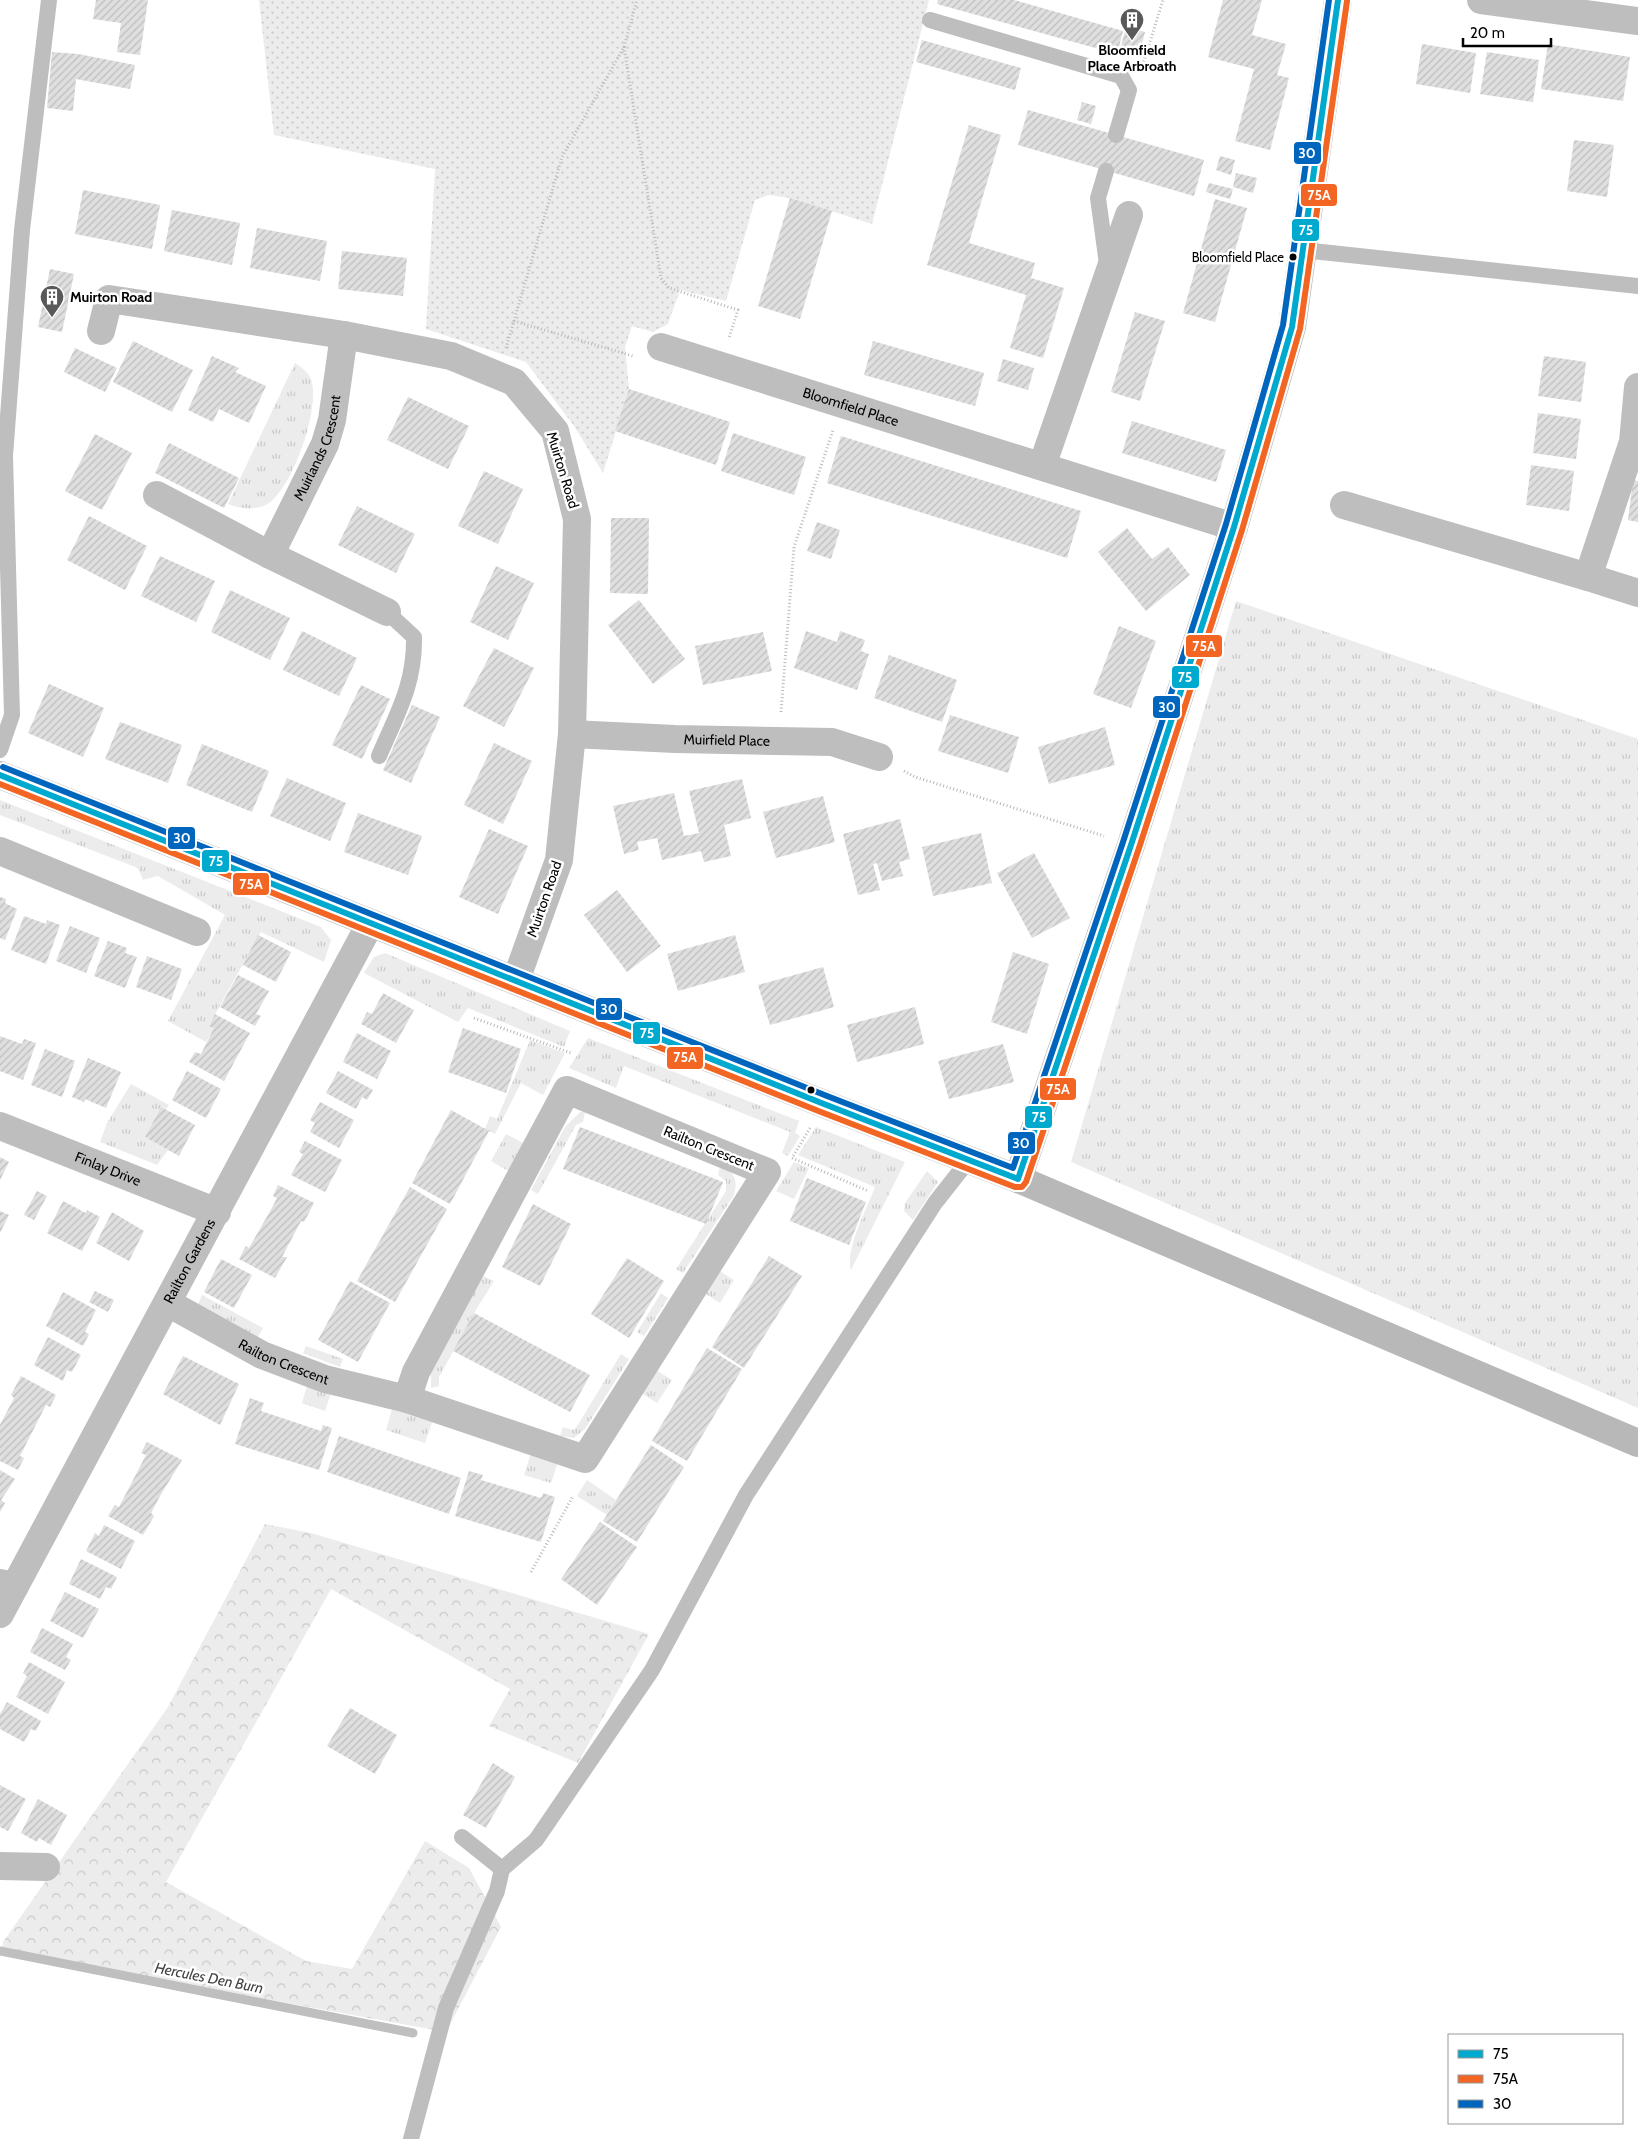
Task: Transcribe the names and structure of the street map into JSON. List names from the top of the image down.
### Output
{
  "streets": {
    "street": [
      "Bloomfield Place",
      "Muirlands Crescent",
      "Muirton Road",
      "Muirfield Place",
      "Railton Crescent",
      "Finlay Drive",
      "Railton Gardens"
    ]
  },
  "crossings": [
    ["Muirlands Crescent", "Muirton Road"],
    ["Muirton Road", "Muirfield Place"],
    ["Railton Crescent", "Railton Gardens"],
    ["Finlay Drive", "Railton Gardens"]
  ],
  "water": ["Hercules Den Burn"],
  "places": {
    "building": ["Bloomfield Place Arbroath", "Muirton Road"],
    "other": ["Bloomfield Place"]
  },
  "lines": ["transit line 75", "transit line 30", "transit line 75A"],
  "legend": ["75", "75A", "30"],
  "scale_bar": "20 m"
}
